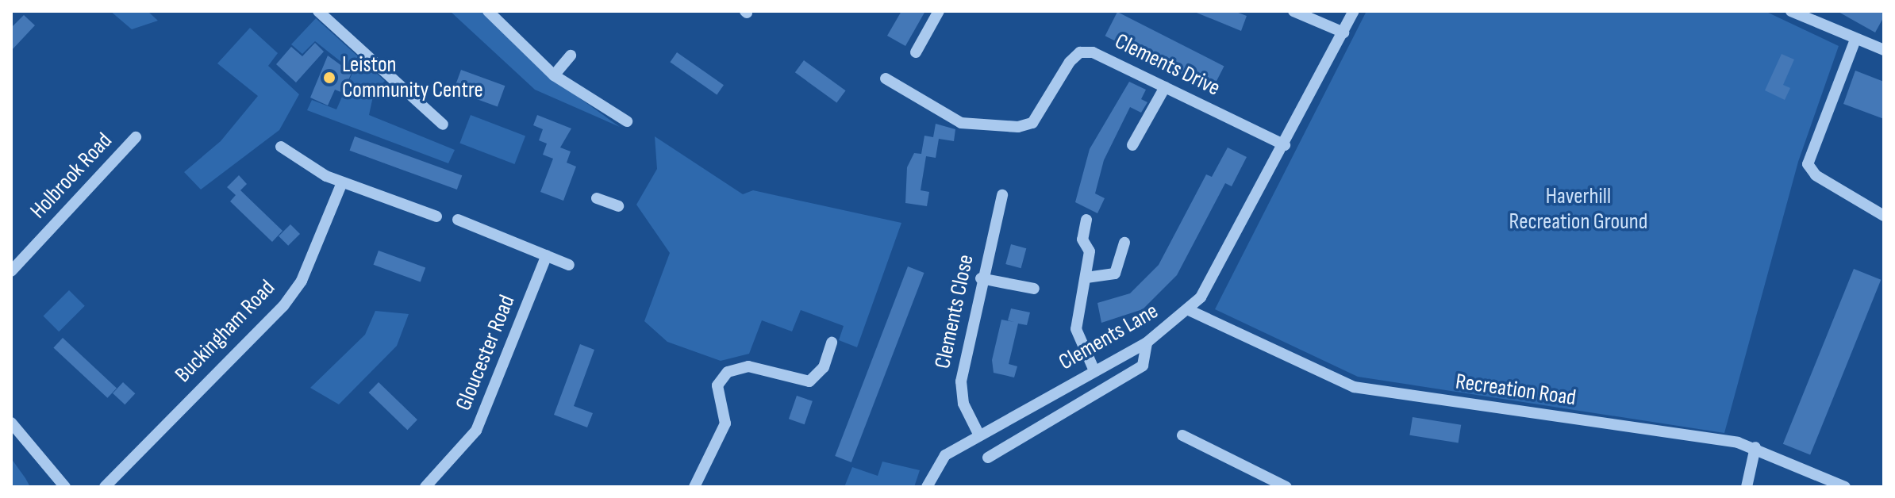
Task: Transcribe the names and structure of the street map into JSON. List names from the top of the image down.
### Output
{
  "streets": {
    "street": [
      "Clements Drive",
      "Holbrook Road",
      "Clements Close",
      "Buckingham Road",
      "Clements Lane",
      "Gloucester Road",
      "Recreation Road"
    ]
  },
  "crossings": [
    ["Clements Drive", "Clements Lane"],
    ["Clements Close", "Clements Lane"],
    ["Clements Lane", "Recreation Road"]
  ],
  "parks": ["Haverhill Recreation Ground"],
  "places": ["Leiston Community Centre"]
}
